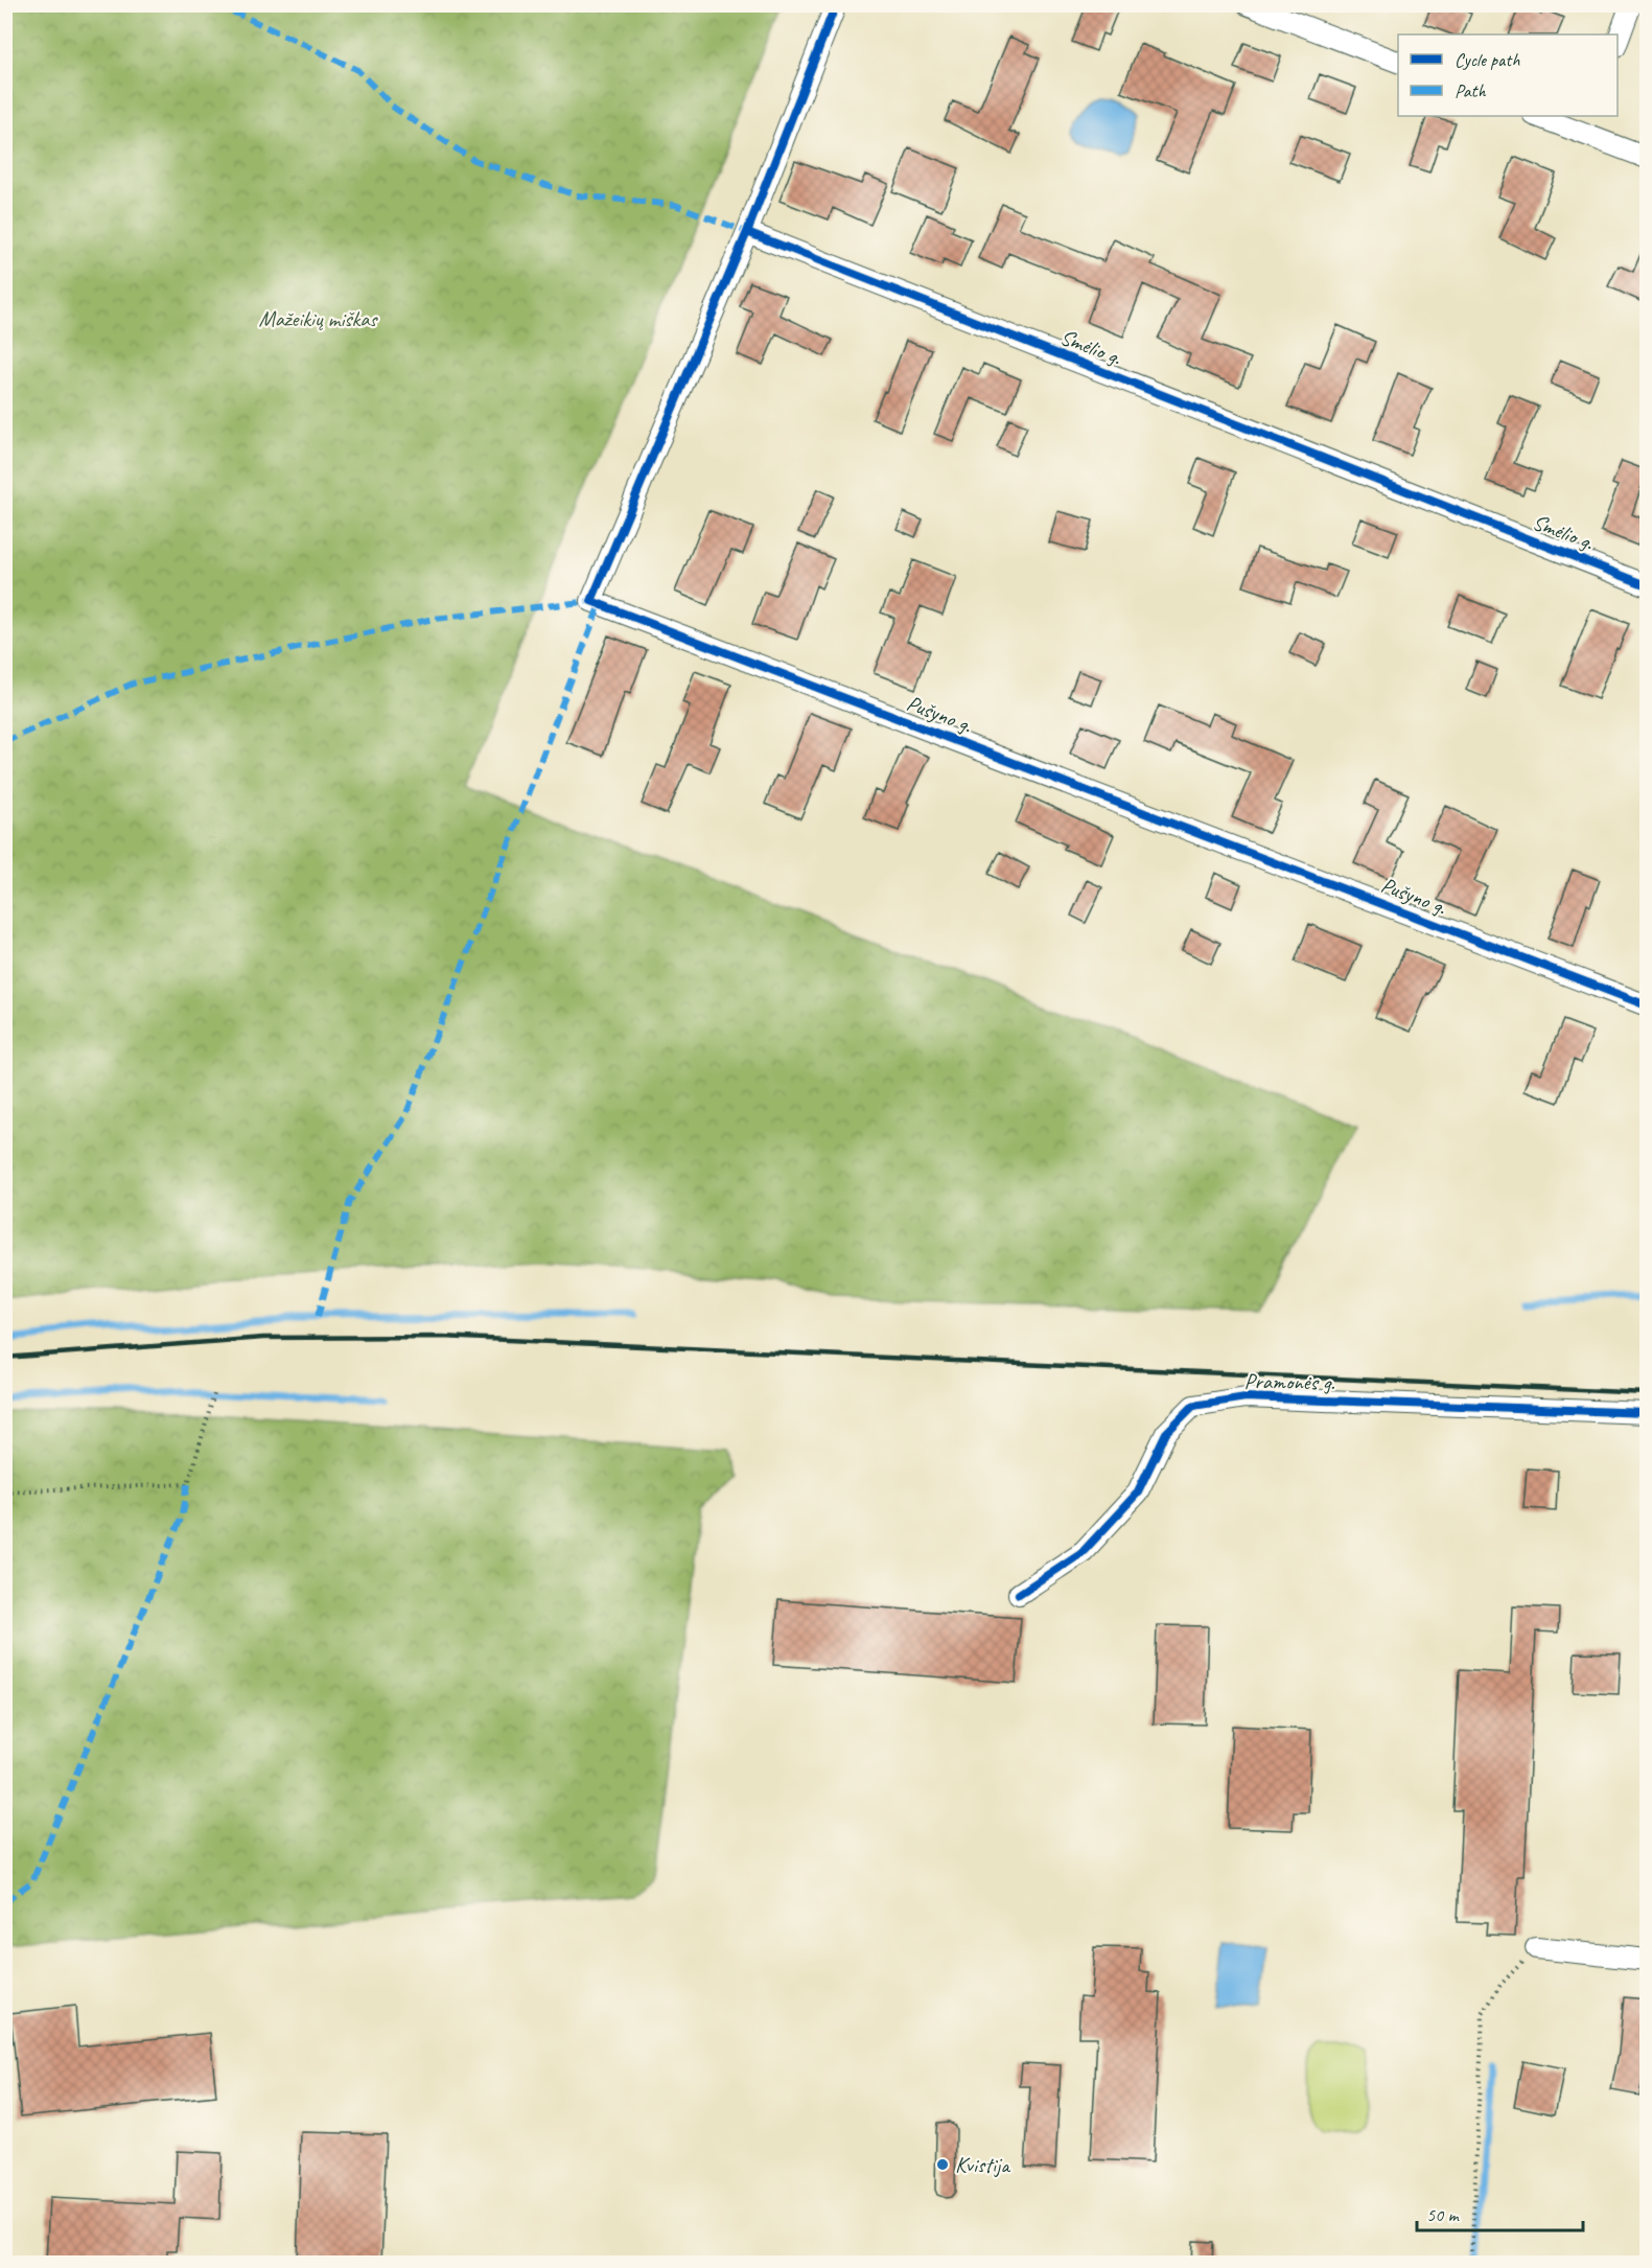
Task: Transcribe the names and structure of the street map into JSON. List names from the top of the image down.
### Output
{
  "streets": {
    "street": ["Smėlio g.", "Pušyno g.", "Pramonės g."]
  },
  "crossings": [
    ["Smėlio g.", "Pušyno g."]
  ],
  "parks": ["Mažeikių miškas"],
  "places": ["Kvistija"],
  "legend": ["Cycle path", "Path"],
  "scale_bar": "50 m"
}
